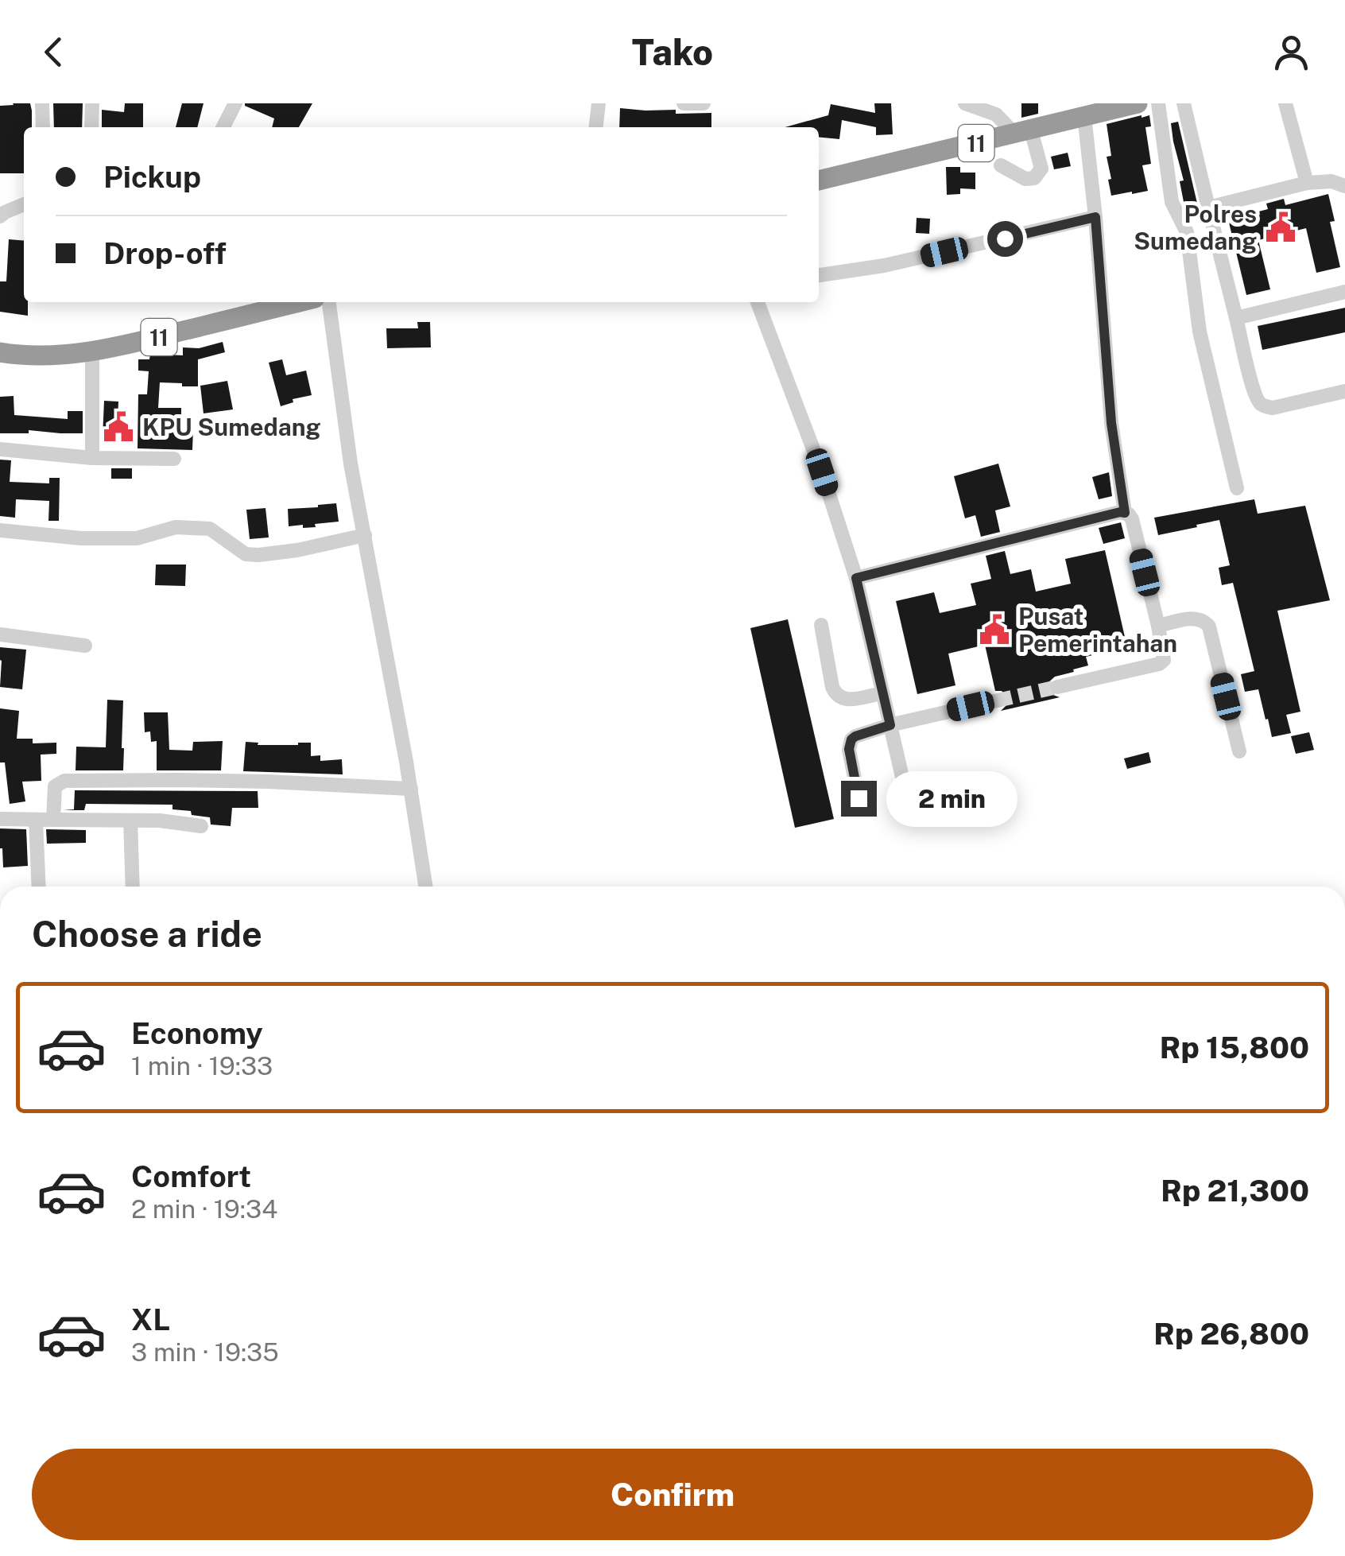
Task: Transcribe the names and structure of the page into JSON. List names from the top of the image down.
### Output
{
  "streets": {
    "highway": ["11"]
  },
  "places": {
    "public building": ["Polres Sumedang", "KPU Sumedang", "Pusat Pemerintahan"]
  },
  "page": {
    "header": "Tako",
    "banner": ["Pickup", "Drop-off"],
    "bubble": "2 min",
    "heading": "Choose a ride",
    "list": [
      {
        "name": "Economy",
        "note": "1 min · 19:33",
        "value": "Rp 15,800"
      },
      {
        "name": "Comfort",
        "note": "2 min · 19:34",
        "value": "Rp 21,300"
      },
      {
        "name": "XL",
        "note": "3 min · 19:35",
        "value": "Rp 26,800"
      }
    ],
    "buttons": "Confirm"
  }
}
